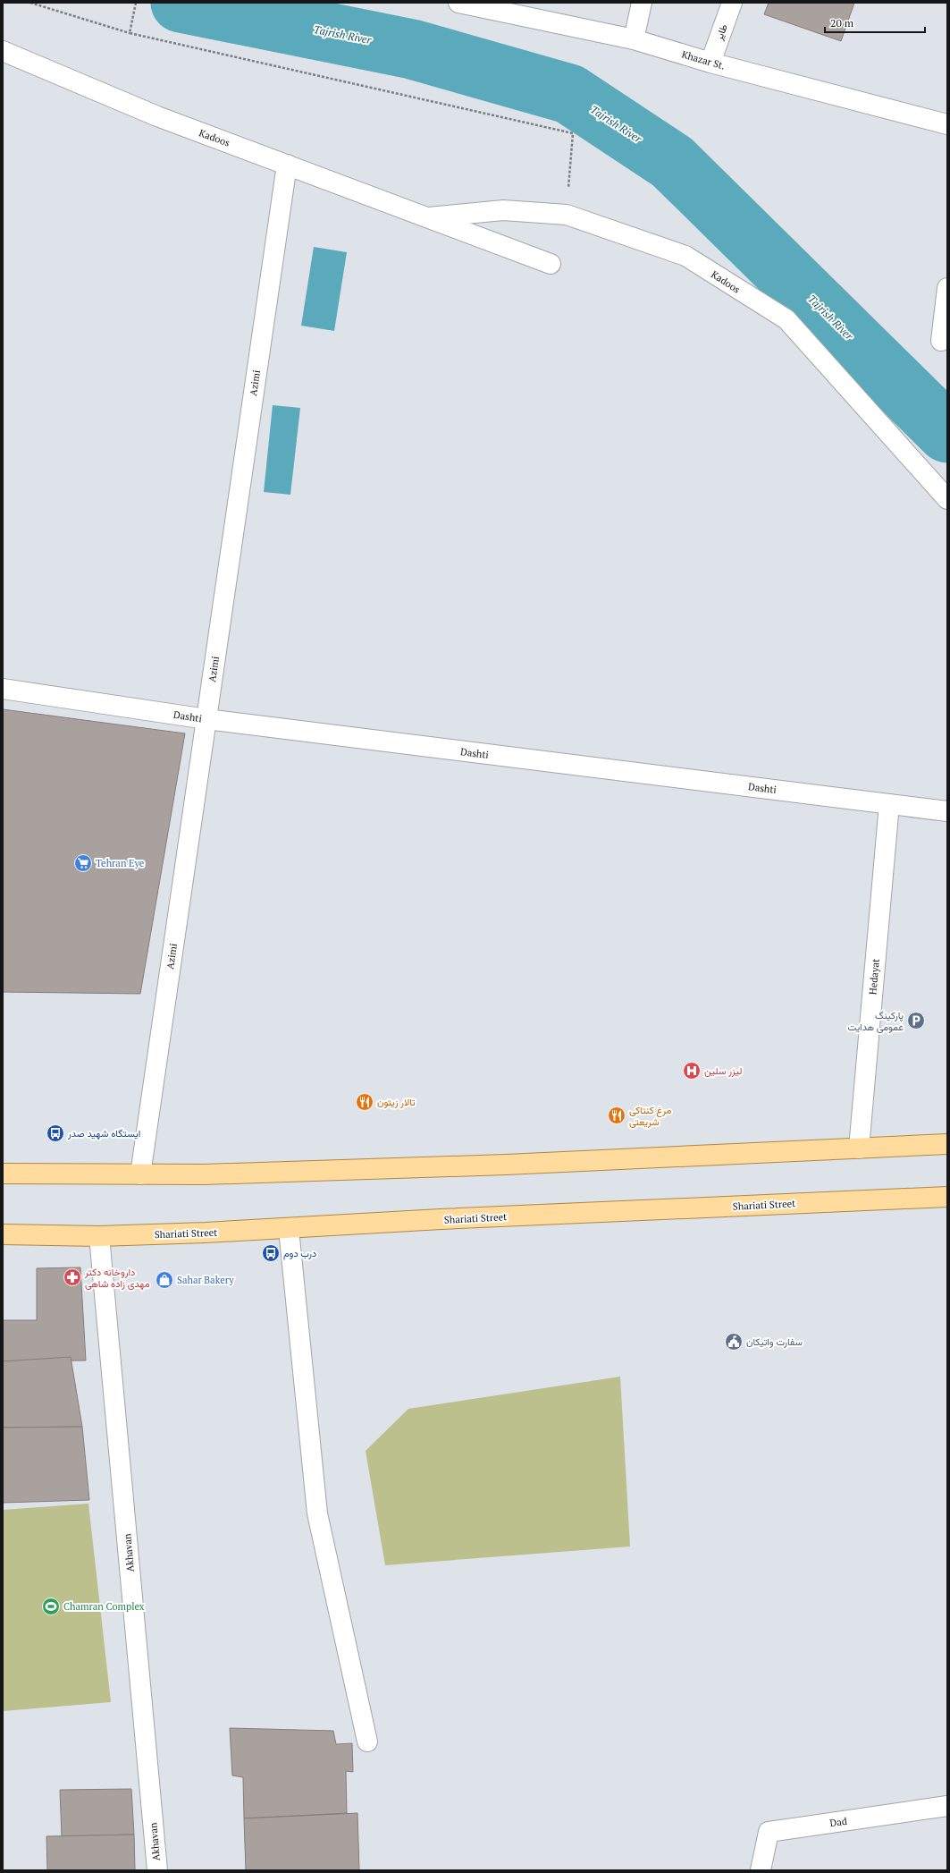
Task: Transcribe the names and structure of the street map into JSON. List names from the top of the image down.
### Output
{
  "streets": {
    "main road": ["Shariati Street"],
    "street": [
      "طایر",
      "Khazar St.",
      "Kadoos",
      "Azimi",
      "Dashti",
      "Hedayat",
      "Akhavan",
      "Dad"
    ]
  },
  "crossings": [
    ["طایر", "Khazar St."],
    ["Kadoos", "Azimi"],
    ["Azimi", "Dashti"],
    ["Dashti", "Hedayat"],
    ["Shariati Street", "Akhavan"]
  ],
  "water": ["Tajrish River"],
  "places": {
    "supermarket": ["Tehran Eye"],
    "parking": ["پارکینگ عمومی هدایت"],
    "hospital": ["لیزر سلین"],
    "restaurant": ["تالار زیتون", "مرغ کنتاکی شریعتی"],
    "bus stop": ["ایستگاه شهید صدر", "درب دوم"],
    "pharmacy": ["داروخانه دکتر مهدی زاده شاهی"],
    "shop": ["Sahar Bakery"],
    "public building": ["سفارت واتیکان"],
    "sports": ["Chamran Complex"]
  },
  "scale_bar": "20 m"
}
